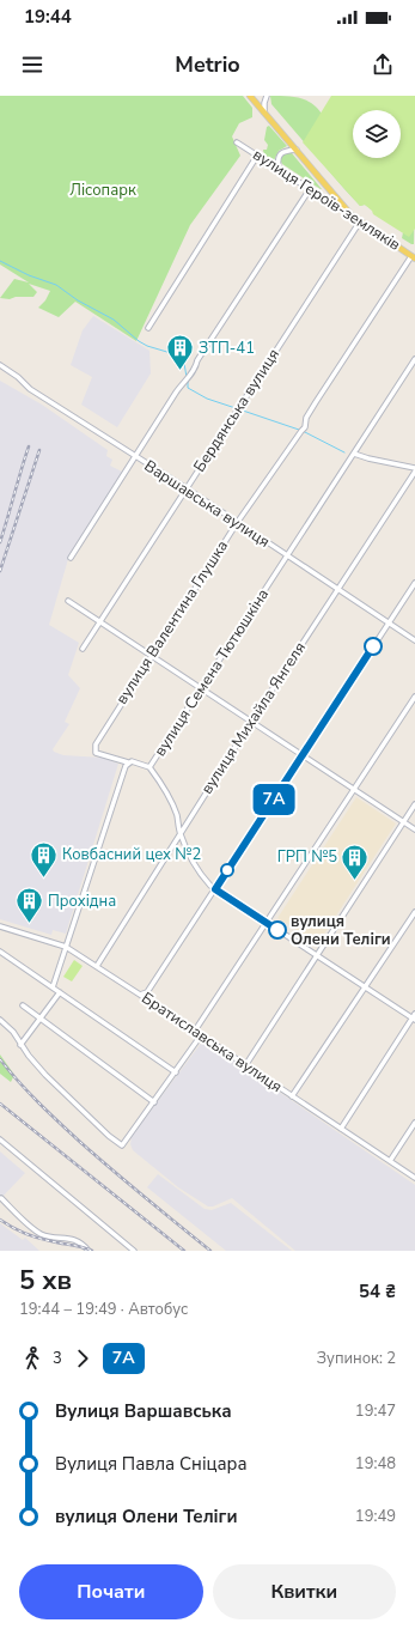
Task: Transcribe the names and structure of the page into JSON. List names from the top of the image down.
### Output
{
  "streets": {
    "main road": ["вулиця Героїв-земляків"],
    "street": [
      "Бердянська вулиця",
      "Варшавська вулиця",
      "вулиця Валентина Глушка",
      "вулиця Семена Тютюшкіна",
      "вулиця Михайла Янгеля",
      "Братиславська вулиця"
    ]
  },
  "crossings": [
    ["вулиця Героїв-земляків", "Бердянська вулиця"],
    ["вулиця Героїв-земляків", "вулиця Валентина Глушка"],
    ["Бердянська вулиця", "Варшавська вулиця"],
    ["Варшавська вулиця", "вулиця Валентина Глушка"],
    ["Варшавська вулиця", "вулиця Семена Тютюшкіна"],
    ["Варшавська вулиця", "вулиця Михайла Янгеля"],
    ["вулиця Валентина Глушка", "вулиця Семена Тютюшкіна"],
    ["вулиця Михайла Янгеля", "Братиславська вулиця"]
  ],
  "parks": ["Лісопарк"],
  "places": {
    "building": [
      "ЗТП-41",
      "Ковбасний цех №2",
      "ГРП №5",
      "Прохідна"
    ],
    "other": ["вулиця Олени Теліги"]
  },
  "lines": ["bus line 7А"],
  "page": {
    "status": "19:44",
    "header": "Metrio",
    "on_map": "7А",
    "heading": ["5 хв", "19:44 – 19:49 · Автобус", "54 ₴"],
    "legs": ["3", "7А", "Зупинок: 2"],
    "list": [
      {
        "name": "Вулиця Варшавська",
        "value": "19:47"
      },
      {
        "name": "Вулиця Павла Сніцара",
        "value": "19:48"
      },
      {
        "name": "вулиця Олени Теліги",
        "value": "19:49"
      }
    ],
    "buttons": ["Почати", "Квитки"]
  }
}
